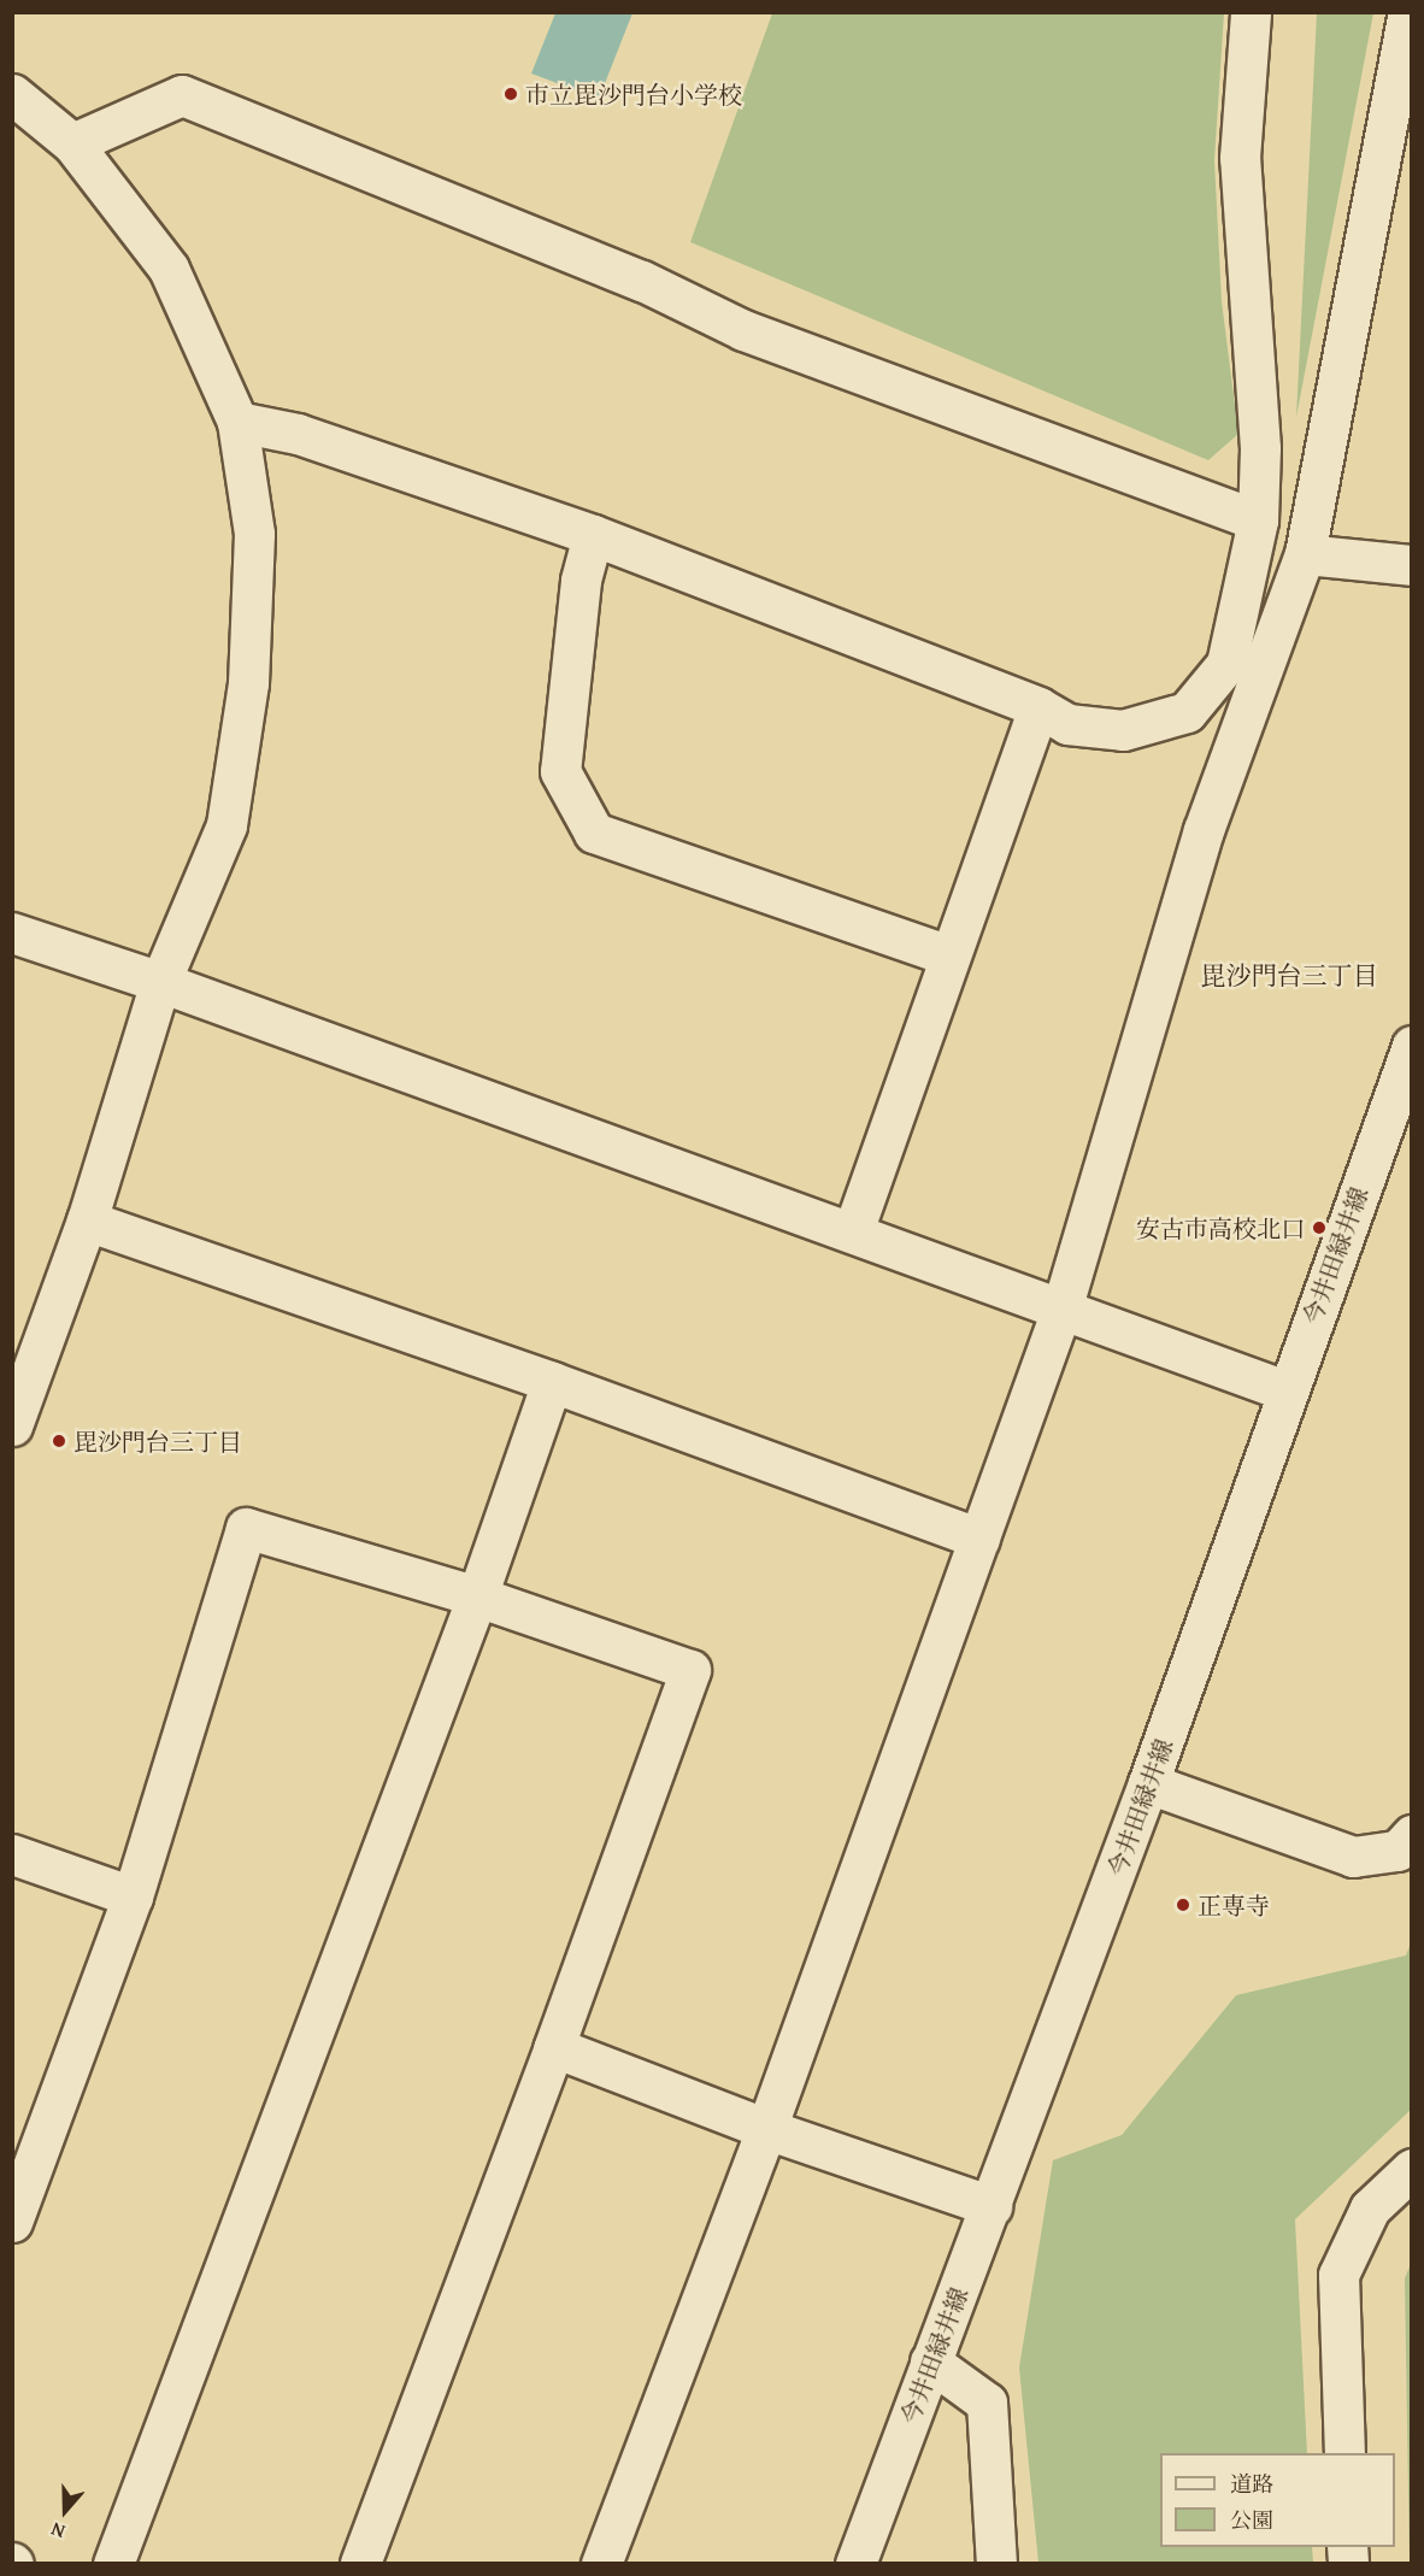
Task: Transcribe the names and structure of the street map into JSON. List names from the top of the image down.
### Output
{
  "streets": {
    "street": ["今井田緑井線"]
  },
  "districts": ["毘沙門台三丁目"],
  "places": [
    "市立毘沙門台小学校",
    "安古市高校北口",
    "毘沙門台三丁目",
    "正専寺"
  ],
  "legend": ["道路", "公園"],
  "north": "bottom"
}
